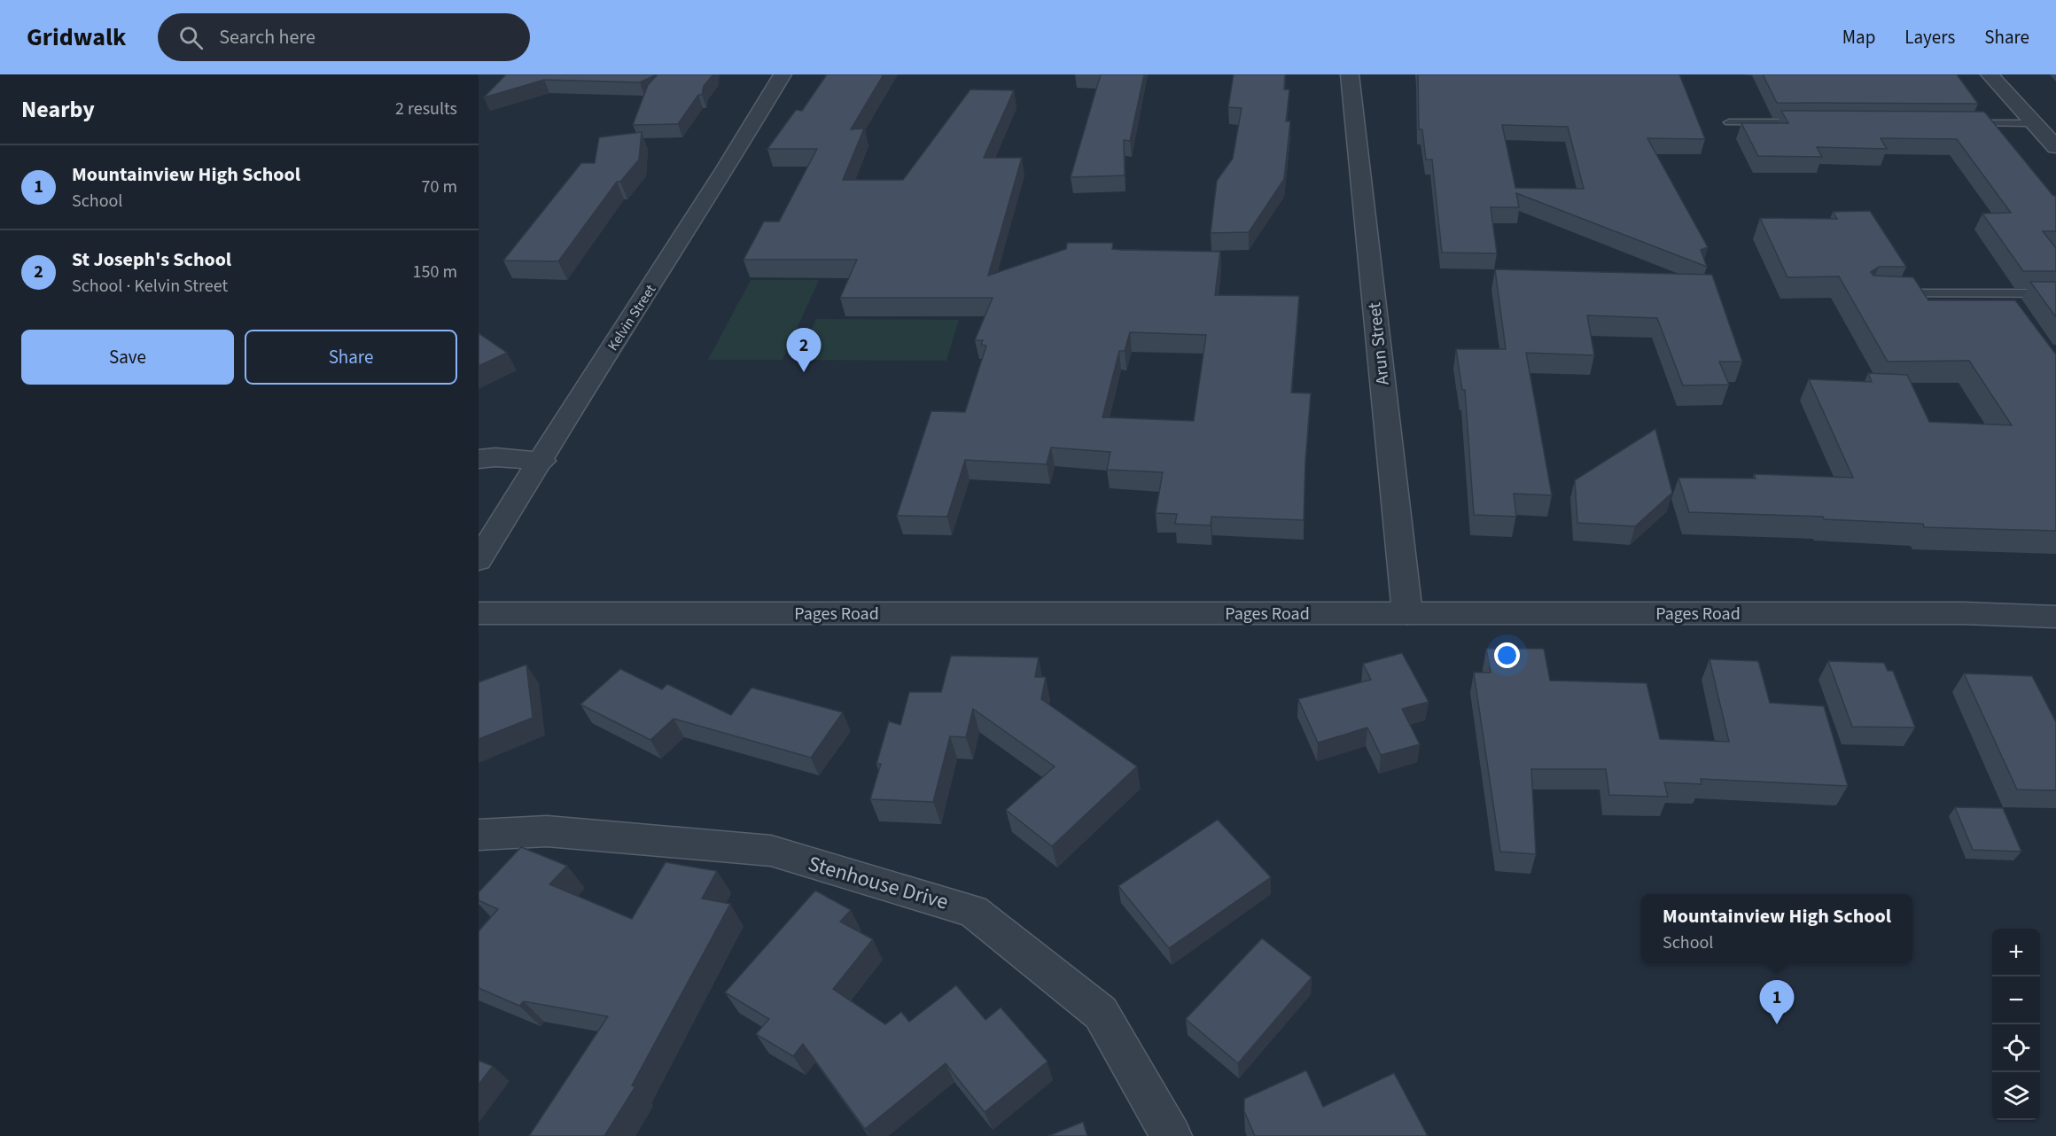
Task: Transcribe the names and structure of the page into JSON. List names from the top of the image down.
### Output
{
  "streets": {
    "street": [
      "Kelvin Street",
      "Arun Street",
      "Pages Road",
      "Stenhouse Drive"
    ]
  },
  "crossings": [
    ["Arun Street", "Pages Road"]
  ],
  "page": {
    "header": "Gridwalk",
    "search": "Search here",
    "nav": ["Map", "Layers", "Share"],
    "heading": ["Nearby", "2 results"],
    "list": [
      {
        "mark": "1",
        "name": "Mountainview High School",
        "note": "School",
        "value": "70 m"
      },
      {
        "mark": "2",
        "name": "St Joseph's School",
        "note": "School · Kelvin Street",
        "value": "150 m"
      }
    ],
    "buttons": ["Save", "Share"],
    "pins": ["2", "1"],
    "popup": ["Mountainview High School", "School"],
    "map_buttons": ["+", "−"]
  }
}
